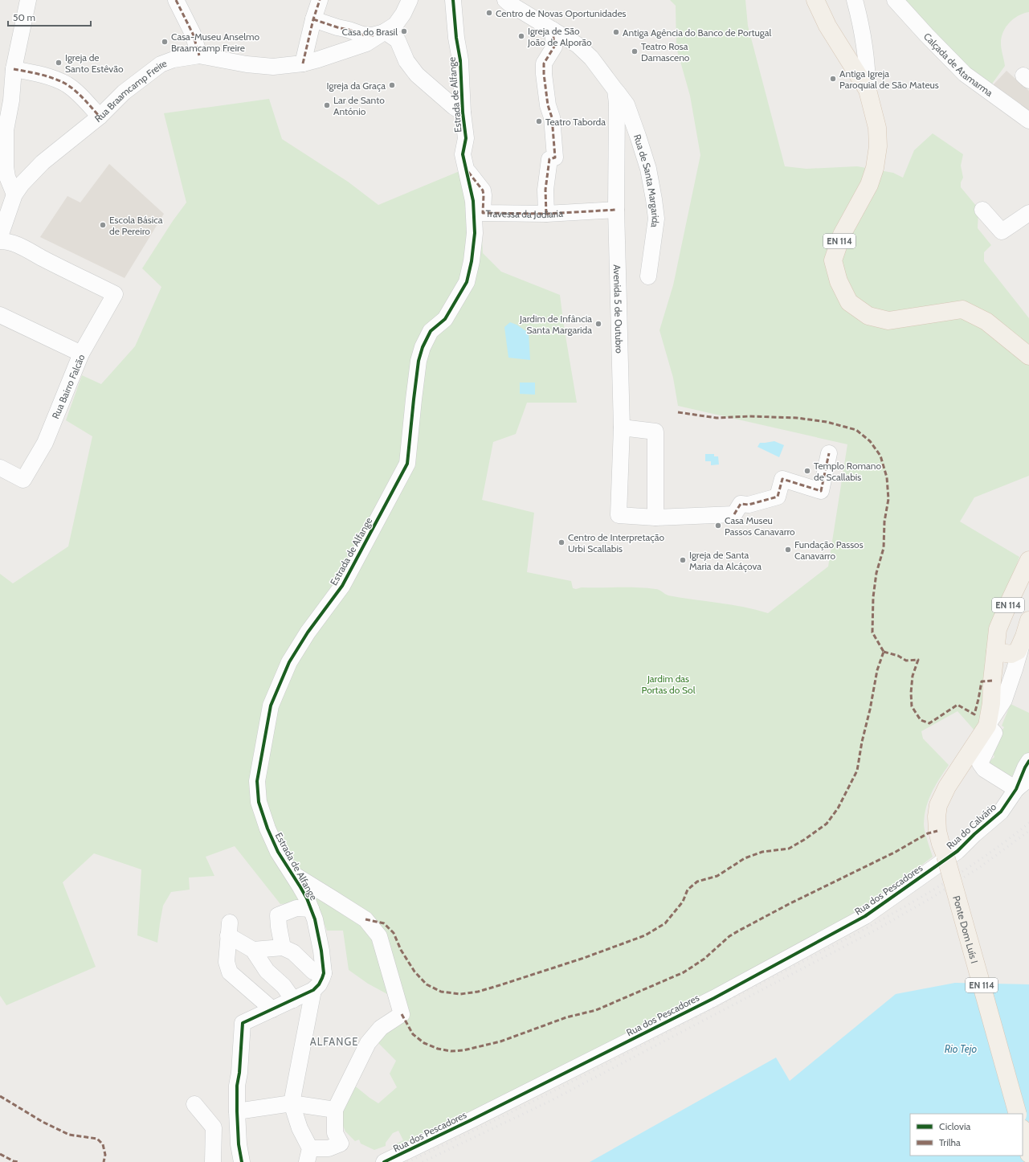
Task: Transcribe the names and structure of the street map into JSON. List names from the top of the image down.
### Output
{
  "streets": {
    "main road": ["EN 114", "Ponte Dom Luís I"],
    "street": [
      "Calçada de Atamarma",
      "Rua Braamcamp Freire",
      "Estrada de Alfange",
      "Rua de Santa Margarida",
      "Travessa da Judiaria",
      "Avenida 5 de Outubro",
      "Rua Bairro Falcão",
      "Rua do Calvário",
      "Rua dos Pescadores"
    ]
  },
  "crossings": [
    ["Estrada de Alfange", "Travessa da Judiaria"],
    ["Rua de Santa Margarida", "Avenida 5 de Outubro"],
    ["Travessa da Judiaria", "Avenida 5 de Outubro"],
    ["EN 114", "Rua do Calvário"],
    ["EN 114", "Rua dos Pescadores"],
    ["EN 114", "Ponte Dom Luís I"],
    ["Rua do Calvário", "Rua dos Pescadores"],
    ["Rua do Calvário", "Ponte Dom Luís I"],
    ["Rua dos Pescadores", "Ponte Dom Luís I"]
  ],
  "districts": ["ALFANGE"],
  "water": ["Rio Tejo"],
  "parks": ["Jardim das Portas do Sol"],
  "places": [
    "Centro de Novas Oportunidades",
    "Casa do Brasil",
    "Antiga Agência do Banco de Portugal",
    "Igreja de São João de Alporão",
    "Casa-Museu Anselmo Braamcamp Freire",
    "Teatro Rosa Damasceno",
    "Igreja de Santo Estêvão",
    "Antiga Igreja Paroquial de São Mateus",
    "Igreja da Graça",
    "Lar de Santo António",
    "Teatro Taborda",
    "Escola Básica de Pereiro",
    "Jardim de Infância Santa Margarida",
    "Templo Romano de Scallabis",
    "Casa Museu Passos Canavarro",
    "Centro de Interpretação Urbi Scallabis",
    "Fundação Passos Canavarro",
    "Igreja de Santa Maria da Alcáçova"
  ],
  "legend": ["Ciclovia", "Trilha"],
  "scale_bar": "50 m"
}
